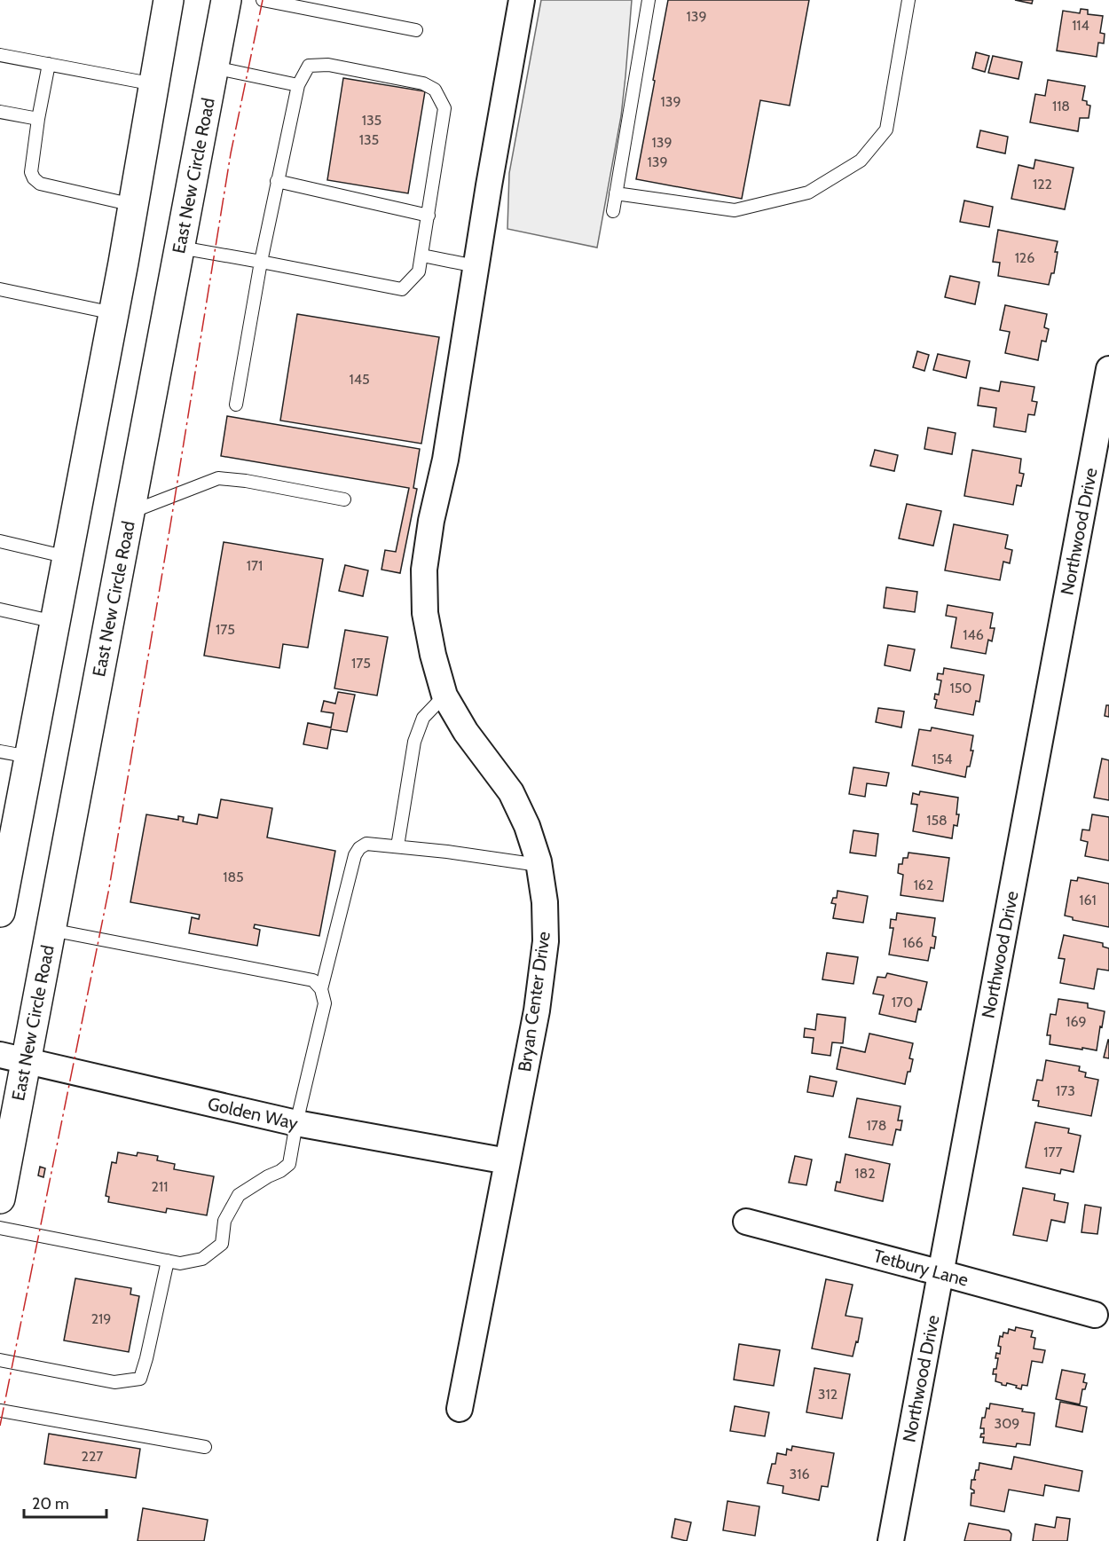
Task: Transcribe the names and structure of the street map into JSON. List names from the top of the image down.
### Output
{
  "streets": {
    "highway": ["East New Circle Road"],
    "street": [
      "Northwood Drive",
      "Bryan Center Drive",
      "Golden Way",
      "Tetbury Lane"
    ]
  },
  "crossings": [
    ["East New Circle Road", "Golden Way"],
    ["Northwood Drive", "Tetbury Lane"],
    ["Bryan Center Drive", "Golden Way"]
  ],
  "house_numbers": [
    "139",
    "114",
    "139",
    "118",
    "135",
    "135",
    "139",
    "139",
    "122",
    "126",
    "145",
    "171",
    "175",
    "146",
    "175",
    "150",
    "154",
    "158",
    "185",
    "162",
    "161",
    "166",
    "170",
    "169",
    "173",
    "178",
    "177",
    "182",
    "211",
    "219",
    "312",
    "309",
    "227",
    "316"
  ],
  "scale_bar": "20 m"
}
